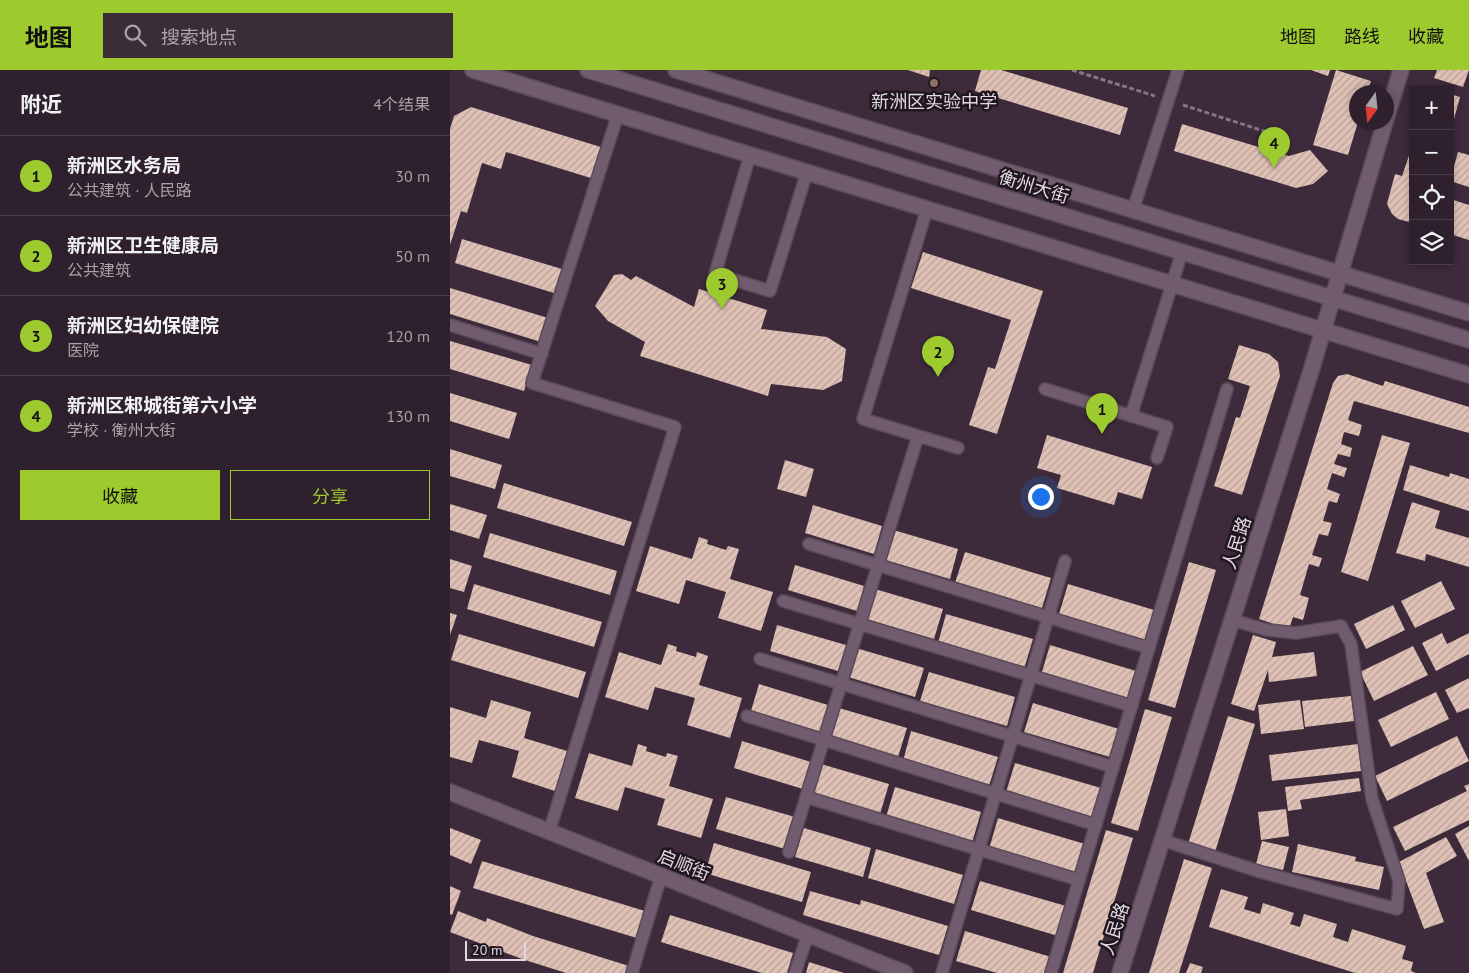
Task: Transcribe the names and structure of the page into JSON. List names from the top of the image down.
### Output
{
  "streets": {
    "street": ["衡州大街", "人民路", "启顺街"]
  },
  "crossings": [
    ["衡州大街", "人民路"]
  ],
  "places": ["新洲区实验中学"],
  "scale_bar": "20 m",
  "north": "bottom",
  "page": {
    "header": "地图",
    "search": "搜索地点",
    "nav": ["地图", "路线", "收藏"],
    "heading": ["附近", "4个结果"],
    "map_buttons": ["+", "−"],
    "pins": [
      "4",
      "3",
      "2",
      "1"
    ],
    "list": [
      {
        "mark": "1",
        "name": "新洲区水务局",
        "note": "公共建筑 · 人民路",
        "value": "30 m"
      },
      {
        "mark": "2",
        "name": "新洲区卫生健康局",
        "note": "公共建筑",
        "value": "50 m"
      },
      {
        "mark": "3",
        "name": "新洲区妇幼保健院",
        "note": "医院",
        "value": "120 m"
      },
      {
        "mark": "4",
        "name": "新洲区邾城街第六小学",
        "note": "学校 · 衡州大街",
        "value": "130 m"
      }
    ],
    "buttons": ["收藏", "分享"],
    "scale": "20 m"
  }
}
